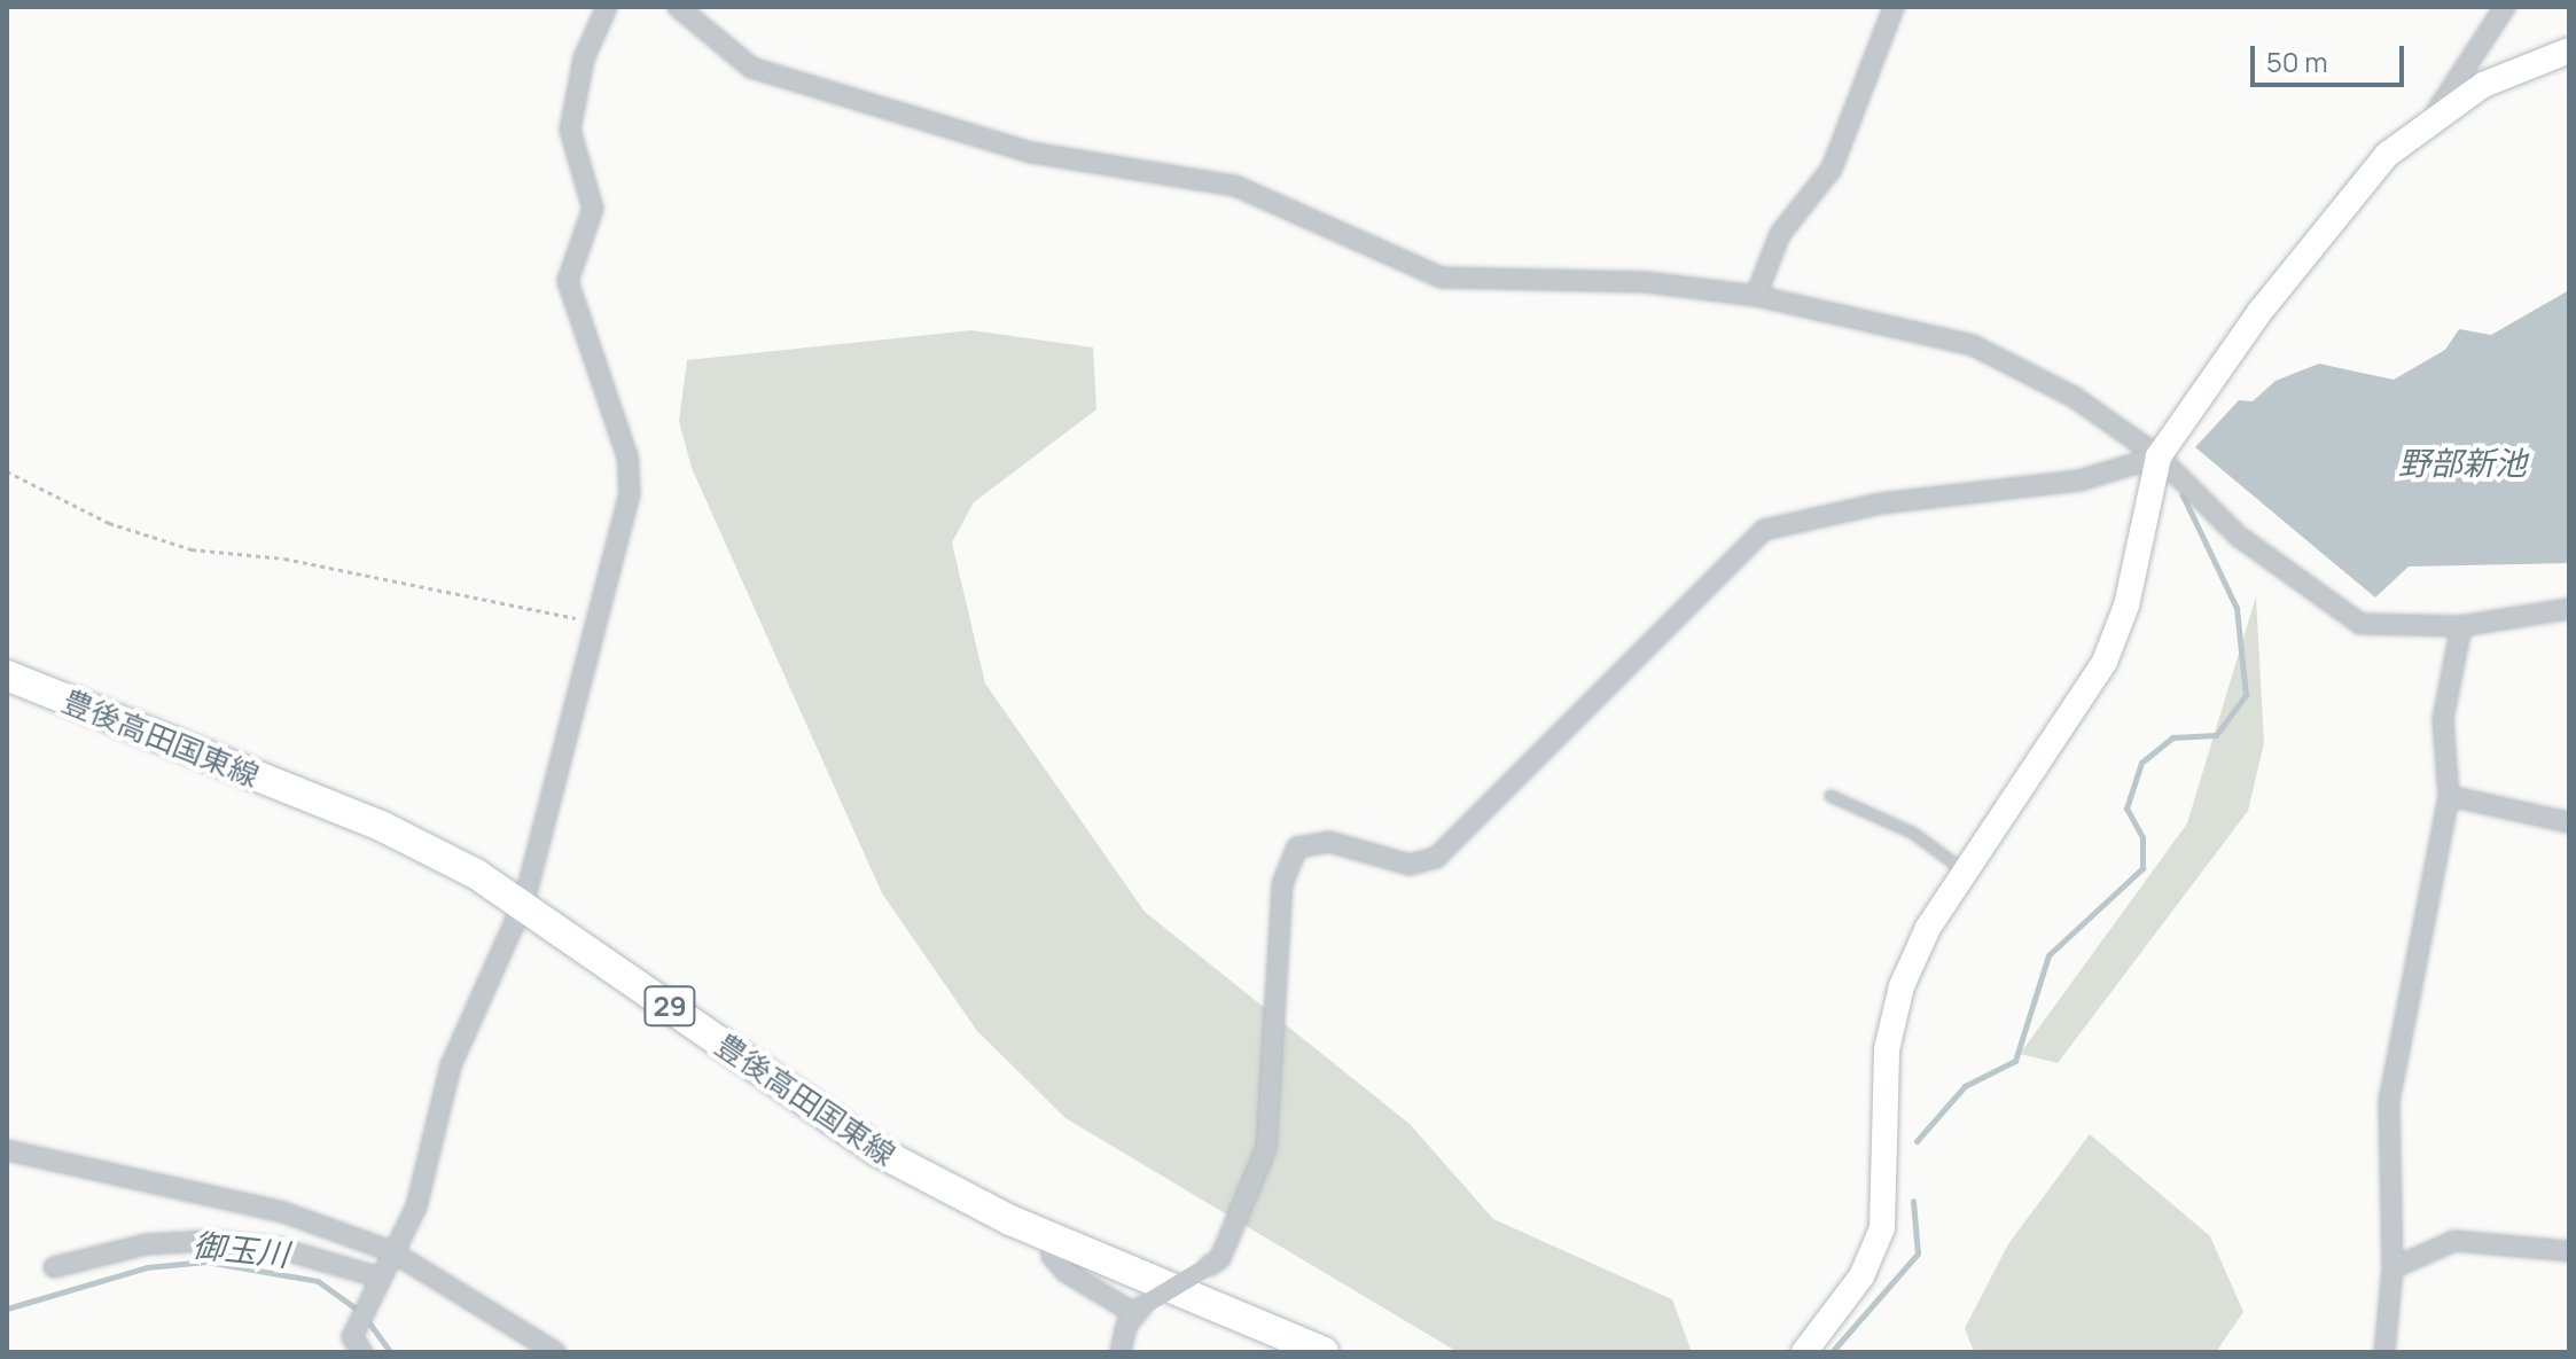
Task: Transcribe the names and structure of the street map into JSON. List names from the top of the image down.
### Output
{
  "streets": {
    "main road": ["豊後高田国東線", "29"]
  },
  "water": ["野部新池", "御玉川"],
  "scale_bar": "50 m"
}
